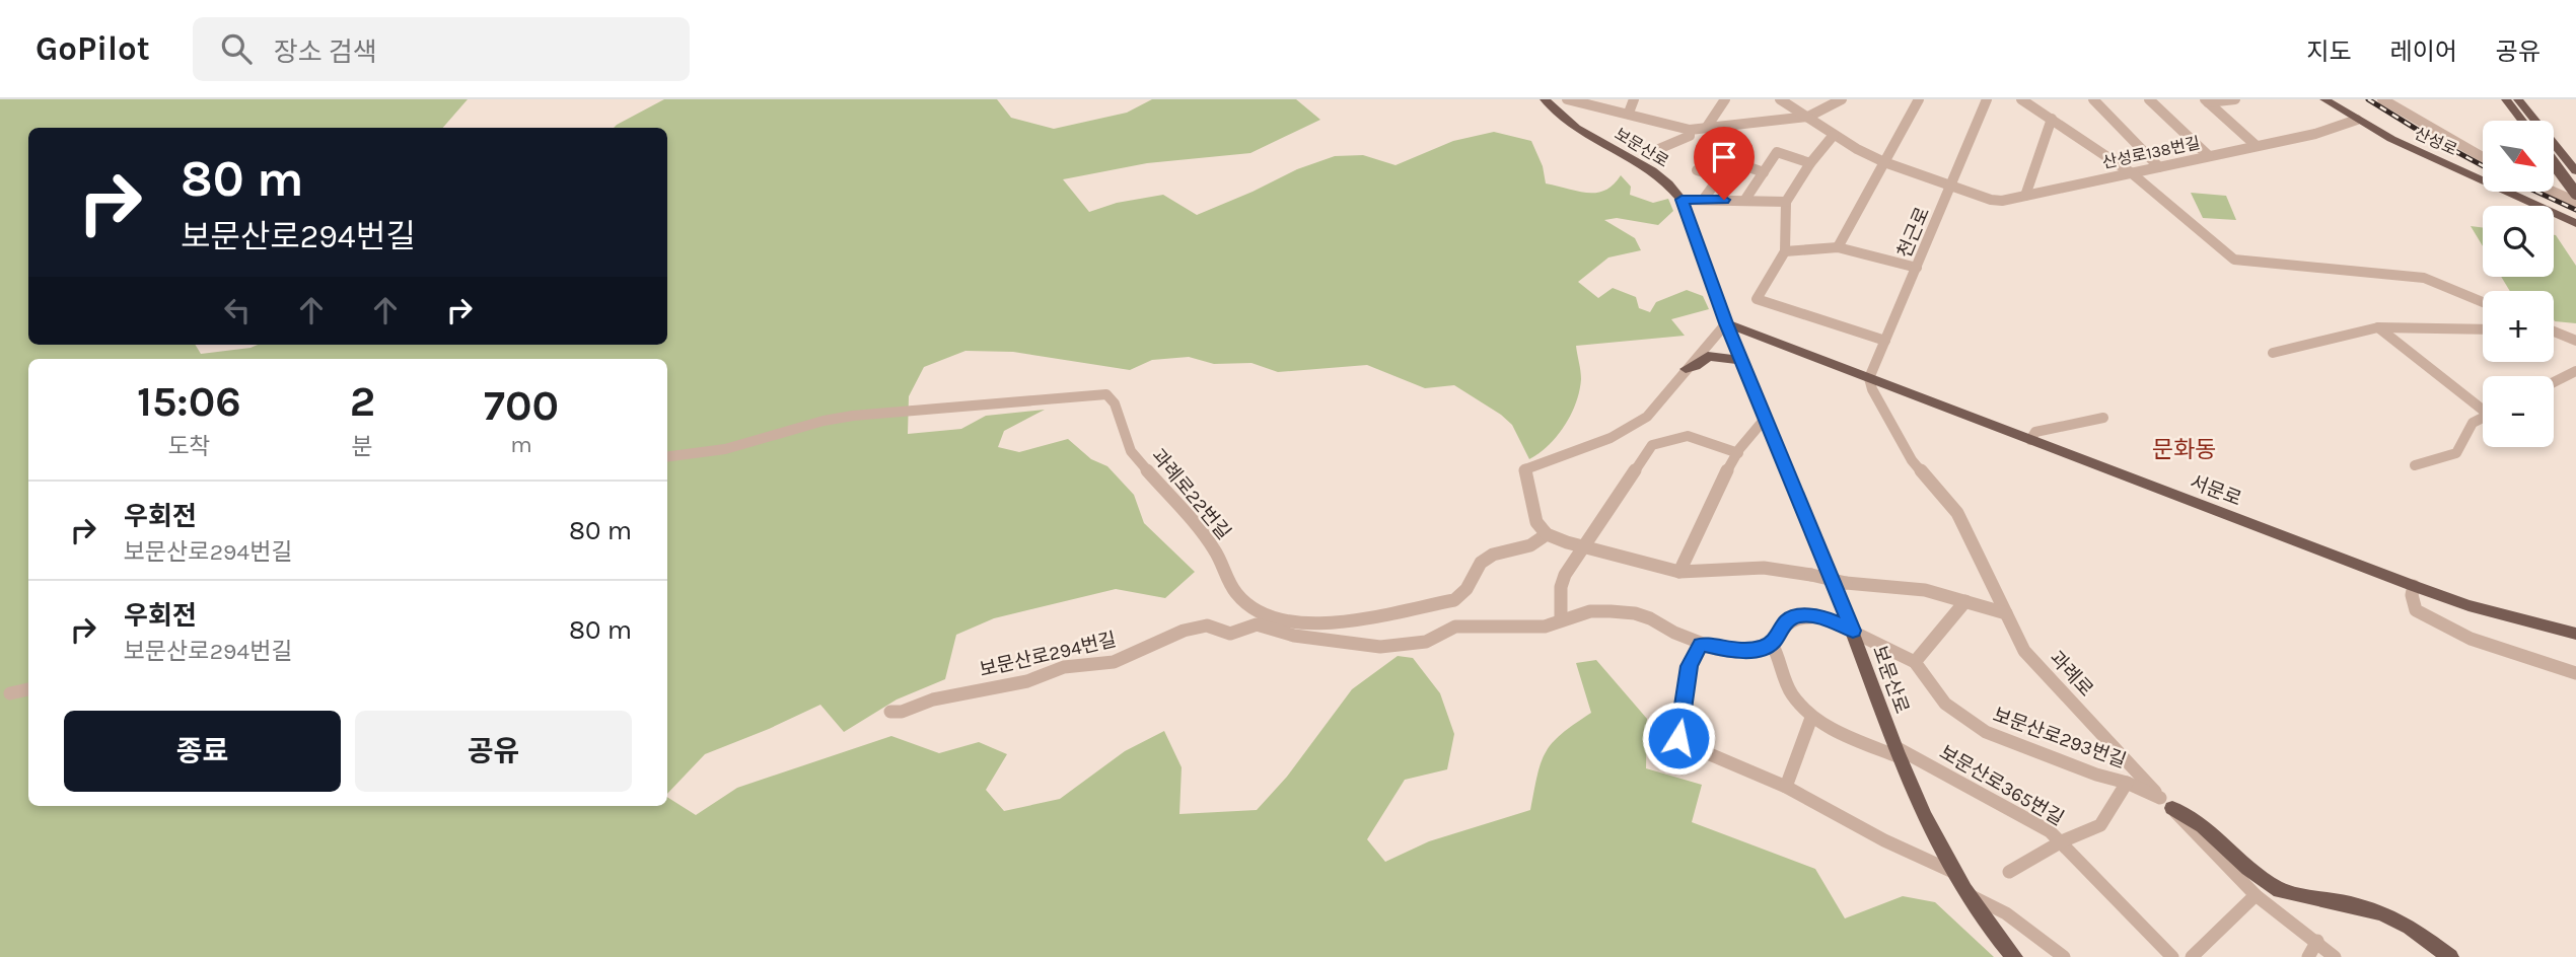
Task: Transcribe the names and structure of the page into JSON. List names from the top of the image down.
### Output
{
  "streets": {
    "main road": ["산성로", "보문산로", "서문로"],
    "street": [
      "산성로138번길",
      "천근로",
      "과례로22번길",
      "보문산로294번길",
      "과례로",
      "보문산로293번길",
      "보문산로365번길"
    ]
  },
  "crossings": [
    ["산성로", "산성로138번길"],
    ["보문산로", "서문로"],
    ["보문산로", "보문산로293번길"],
    ["보문산로", "보문산로365번길"],
    ["산성로138번길", "천근로"],
    ["천근로", "서문로"],
    ["천근로", "과례로"],
    ["서문로", "과례로"],
    ["과례로", "보문산로293번길"]
  ],
  "districts": ["문화동"],
  "north": "bottom right",
  "page": {
    "header": "GoPilot",
    "search": "장소 검색",
    "nav": ["지도", "레이어", "공유"],
    "map_buttons": ["+", "−"],
    "turn": ["80 m", "보문산로294번길"],
    "eta": [
      "15:06",
      "도착",
      "2",
      "분",
      "700",
      "m"
    ],
    "list": [
      {
        "name": "우회전",
        "note": "보문산로294번길",
        "value": "80 m"
      },
      {
        "name": "우회전",
        "note": "보문산로294번길",
        "value": "80 m"
      }
    ],
    "buttons": ["종료", "공유"]
  }
}
